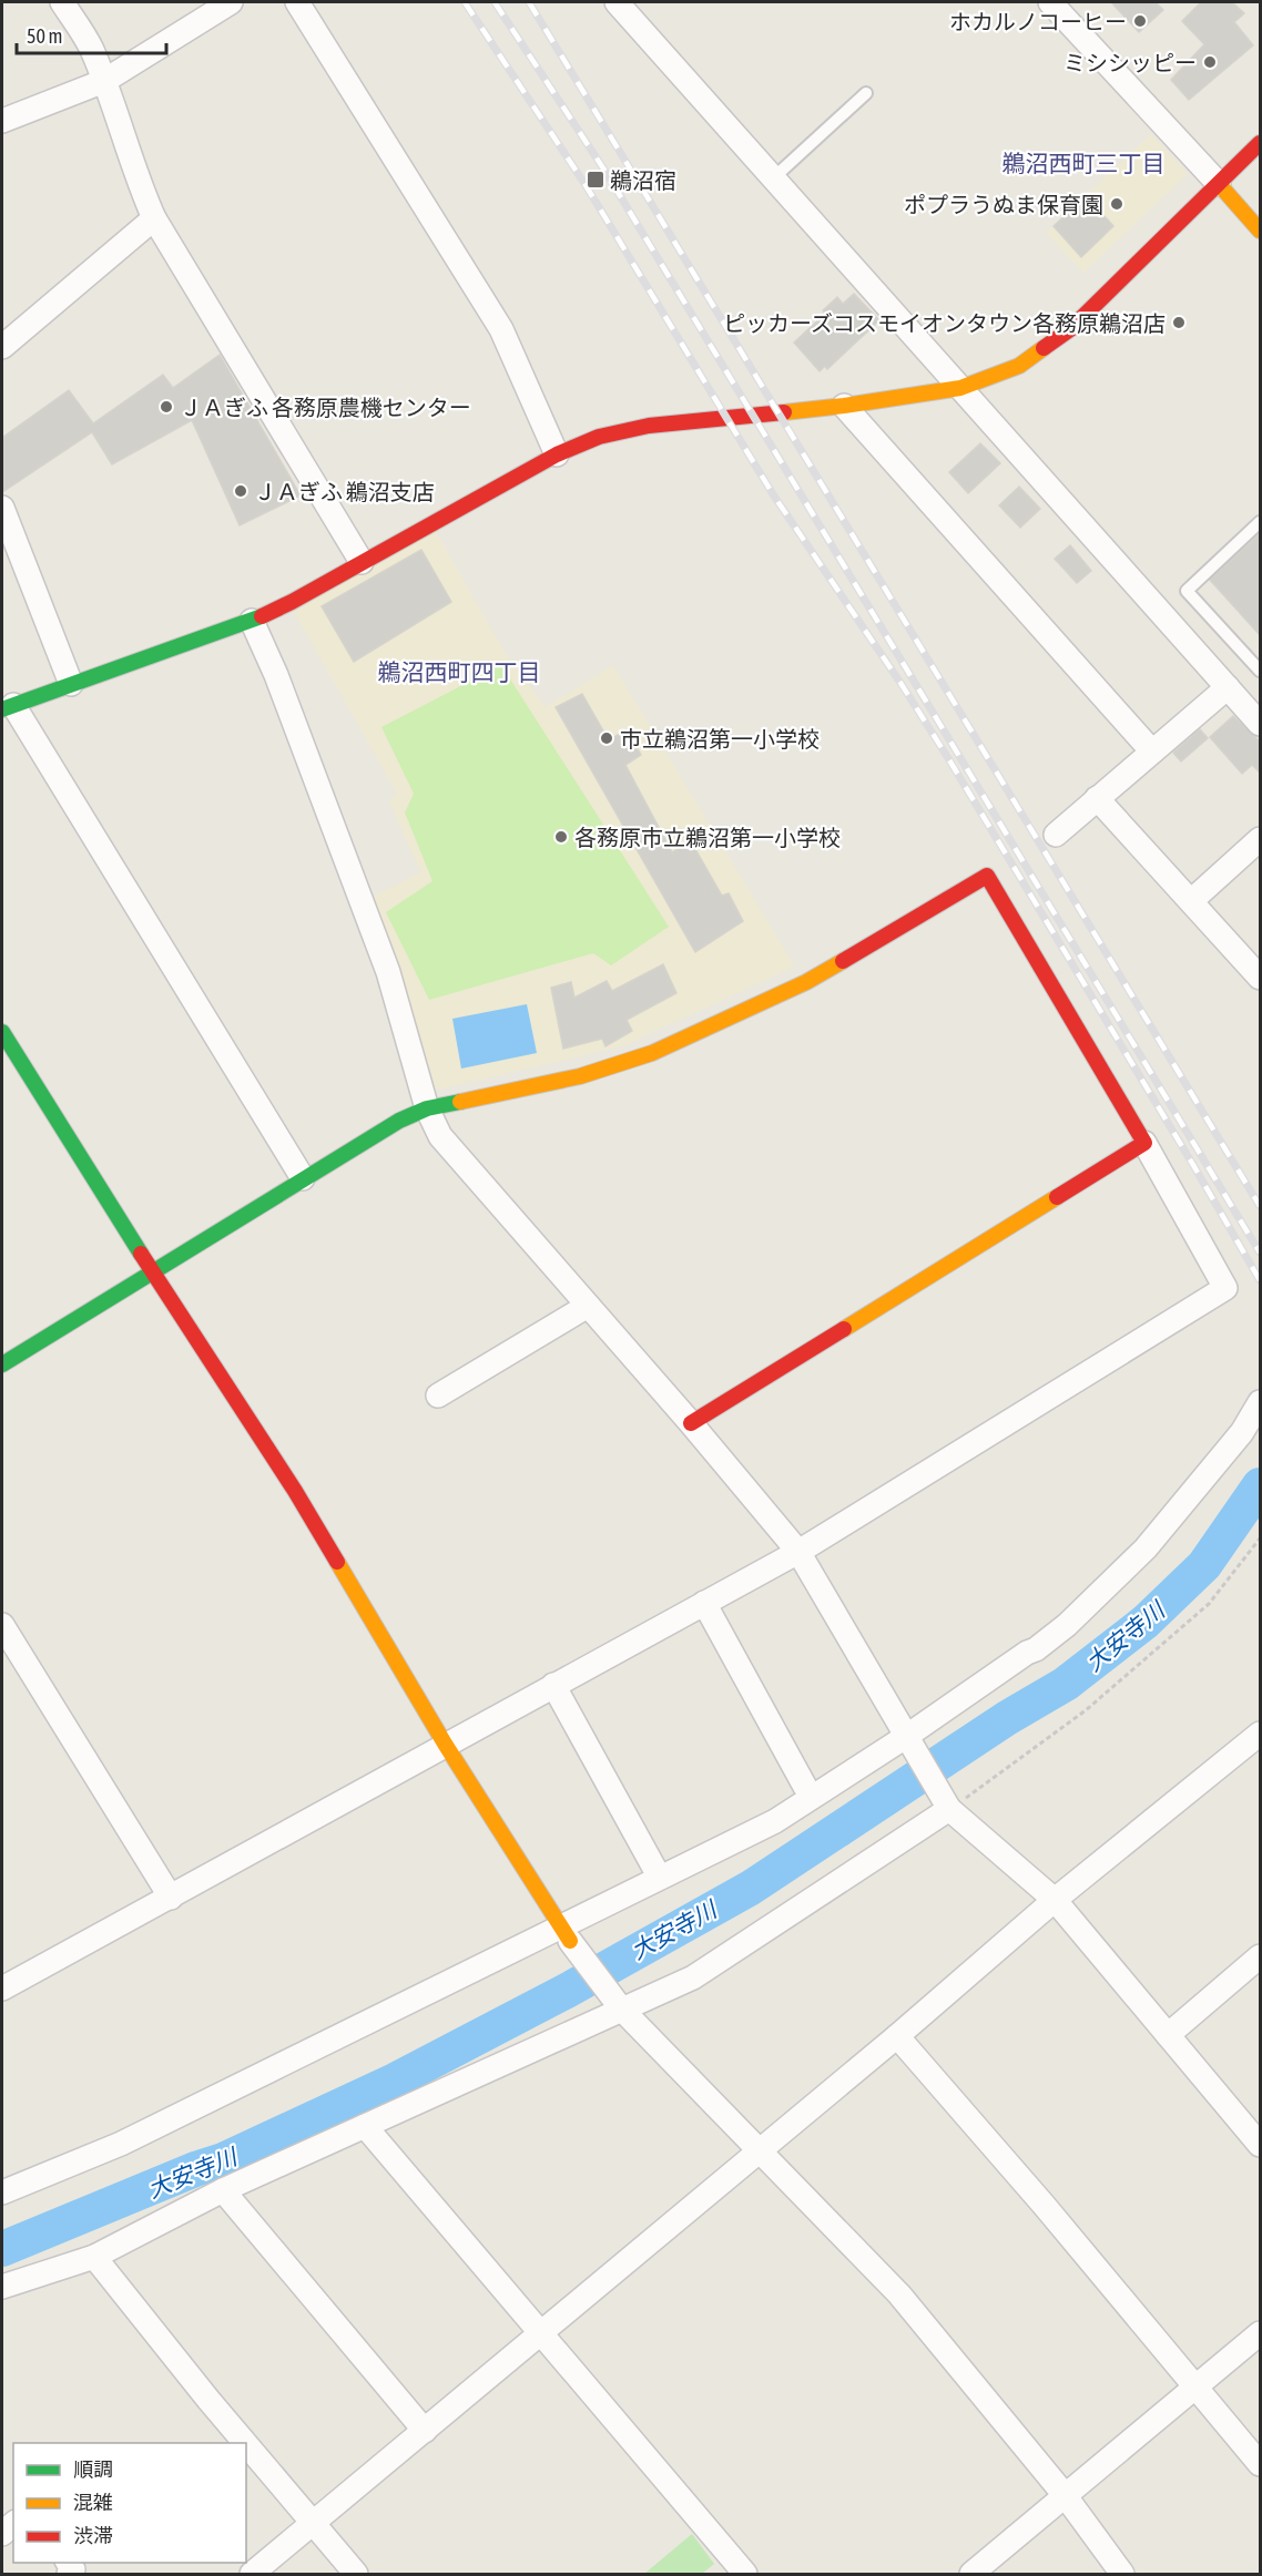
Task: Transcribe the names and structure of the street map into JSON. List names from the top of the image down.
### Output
{
  "districts": ["鵜沼西町三丁目", "鵜沼西町四丁目"],
  "water": ["大安寺川"],
  "places": {
    "other": [
      "ホカルノコーヒー",
      "ミシシッピー",
      "ポプラうぬま保育園",
      "ピッカーズコスモイオンタウン各務原鵜沼店",
      "ＪＡぎふ 各務原農機センター",
      "ＪＡぎふ 鵜沼支店",
      "市立鵜沼第一小学校",
      "各務原市立鵜沼第一小学校"
    ],
    "transit": ["鵜沼宿"]
  },
  "legend": ["順調", "混雑", "渋滞"],
  "scale_bar": "50 m"
}
